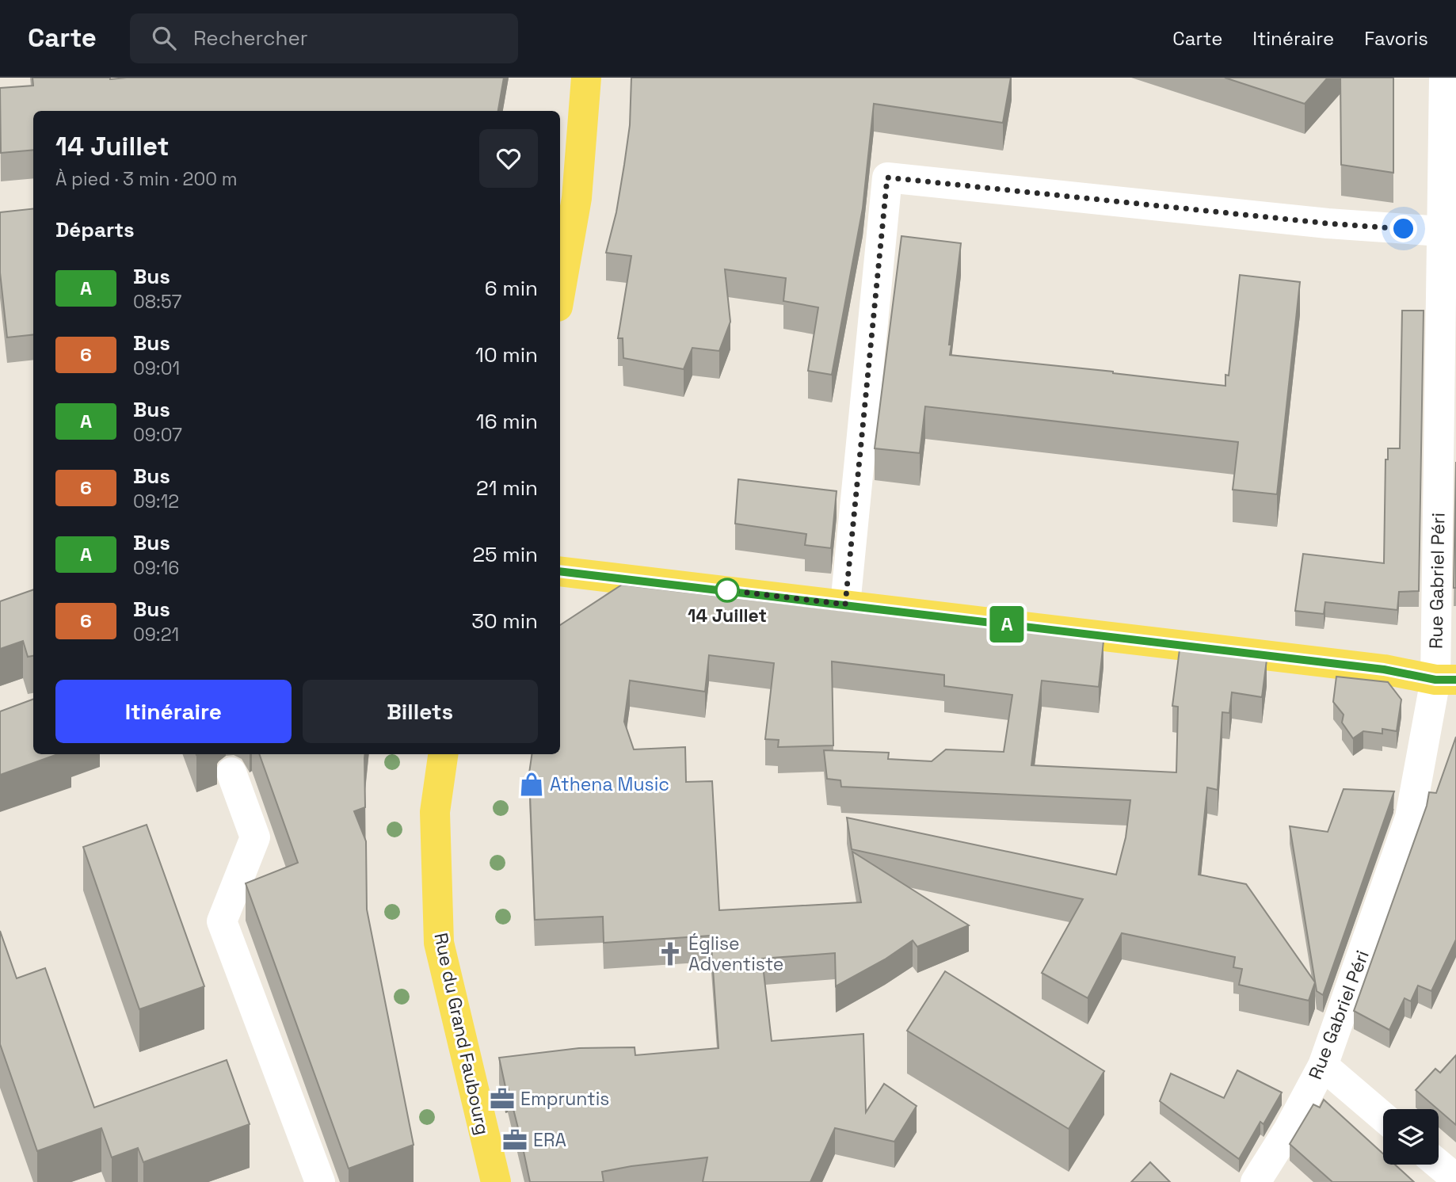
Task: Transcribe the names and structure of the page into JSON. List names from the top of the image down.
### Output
{
  "streets": {
    "main road": ["Rue du Grand Faubourg"],
    "street": ["Rue Gabriel Péri"]
  },
  "places": {
    "other": ["14 Juillet"],
    "shop": ["Athena Music"],
    "church": ["Église Adventiste"],
    "office": ["Empruntis", "ERA"]
  },
  "lines": ["bus line A"],
  "page": {
    "header": "Carte",
    "search": "Rechercher",
    "nav": ["Carte", "Itinéraire", "Favoris"],
    "on_map": "A",
    "heading": [
      ["14 Juillet", "À pied · 3 min · 200 m"],
      "Départs"
    ],
    "list": [
      {
        "mark": "A",
        "name": "Bus",
        "note": "08:57",
        "value": "6 min"
      },
      {
        "mark": "6",
        "name": "Bus",
        "note": "09:01",
        "value": "10 min"
      },
      {
        "mark": "A",
        "name": "Bus",
        "note": "09:07",
        "value": "16 min"
      },
      {
        "mark": "6",
        "name": "Bus",
        "note": "09:12",
        "value": "21 min"
      },
      {
        "mark": "A",
        "name": "Bus",
        "note": "09:16",
        "value": "25 min"
      },
      {
        "mark": "6",
        "name": "Bus",
        "note": "09:21",
        "value": "30 min"
      }
    ],
    "buttons": ["Itinéraire", "Billets"]
  }
}
